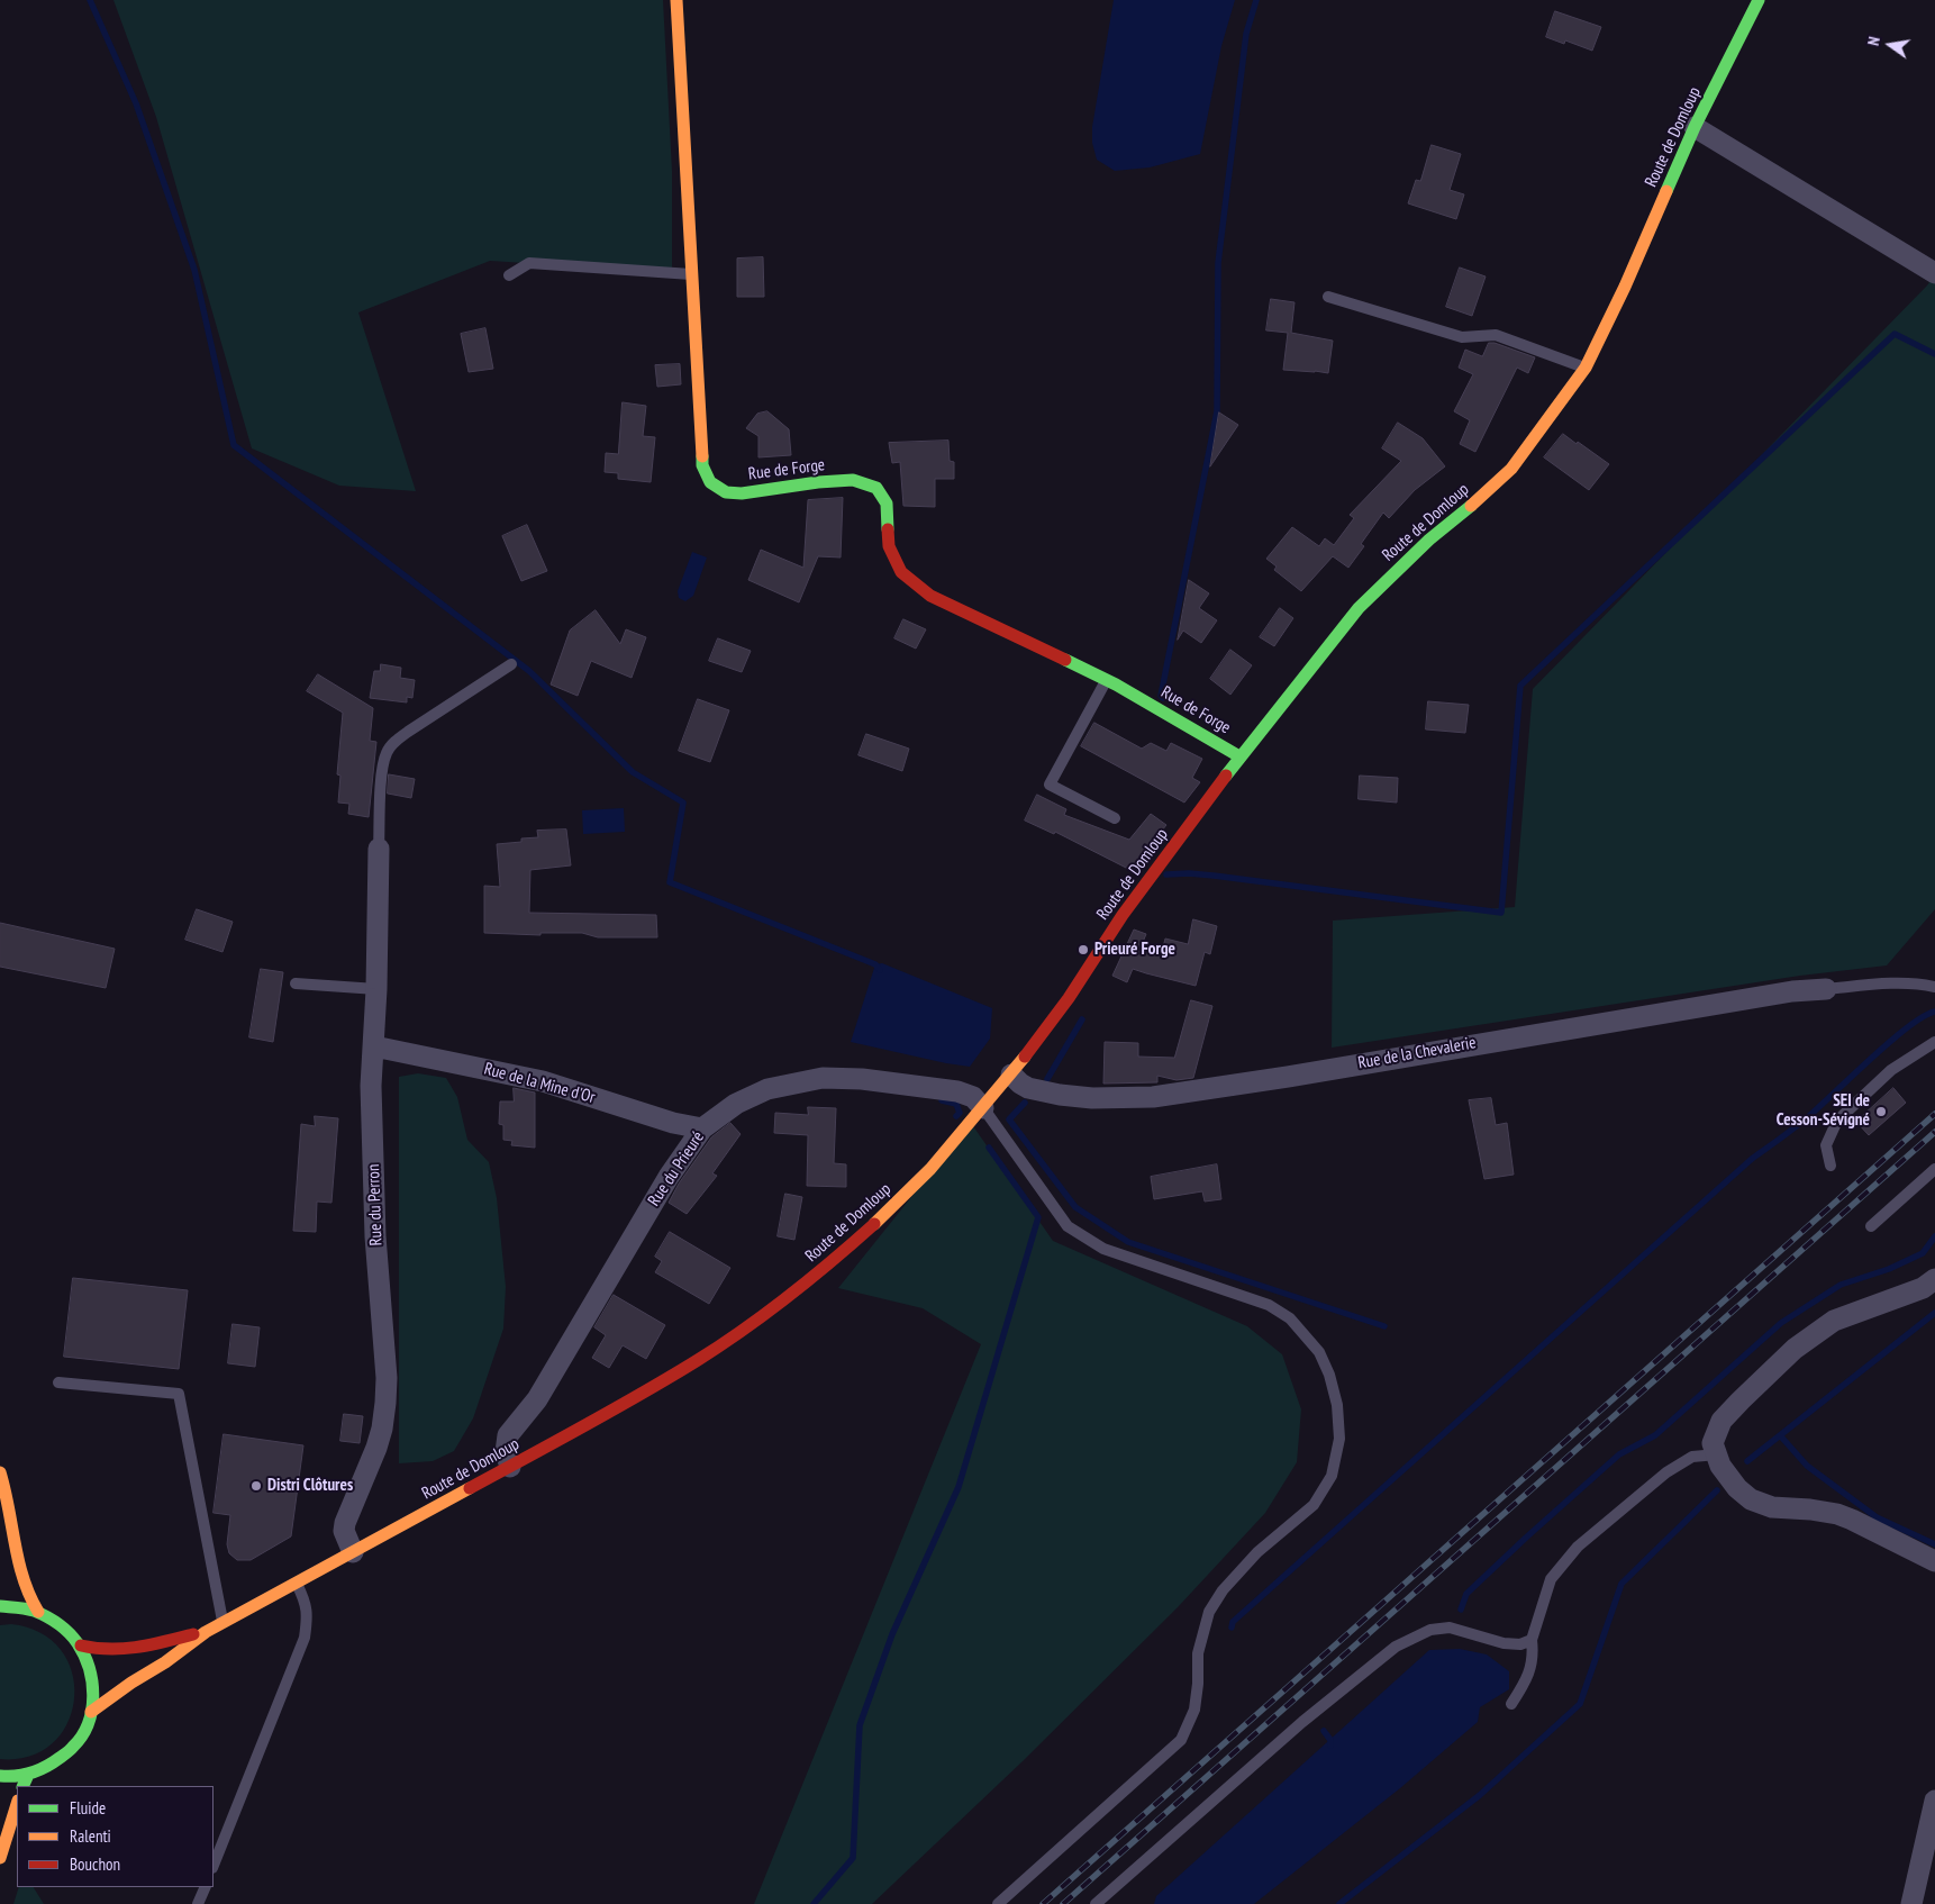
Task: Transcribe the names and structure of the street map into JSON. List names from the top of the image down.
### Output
{
  "streets": {
    "main road": ["Route de Domloup", "Rue de Forge"],
    "street": [
      "Rue de la Chevalerie",
      "Rue de la Mine d'Or",
      "Rue du Prieuré",
      "Rue du Perron"
    ]
  },
  "crossings": [
    ["Route de Domloup", "Rue de Forge"],
    ["Route de Domloup", "Rue de la Chevalerie"],
    ["Route de Domloup", "Rue du Prieuré"],
    ["Route de Domloup", "Rue du Perron"],
    ["Rue de la Mine d'Or", "Rue du Prieuré"],
    ["Rue de la Mine d'Or", "Rue du Perron"]
  ],
  "places": ["Prieuré Forge", "SEI de Cesson-Sévigné", "Distri Clôtures"],
  "legend": ["Fluide", "Ralenti", "Bouchon"],
  "north": "left"
}
